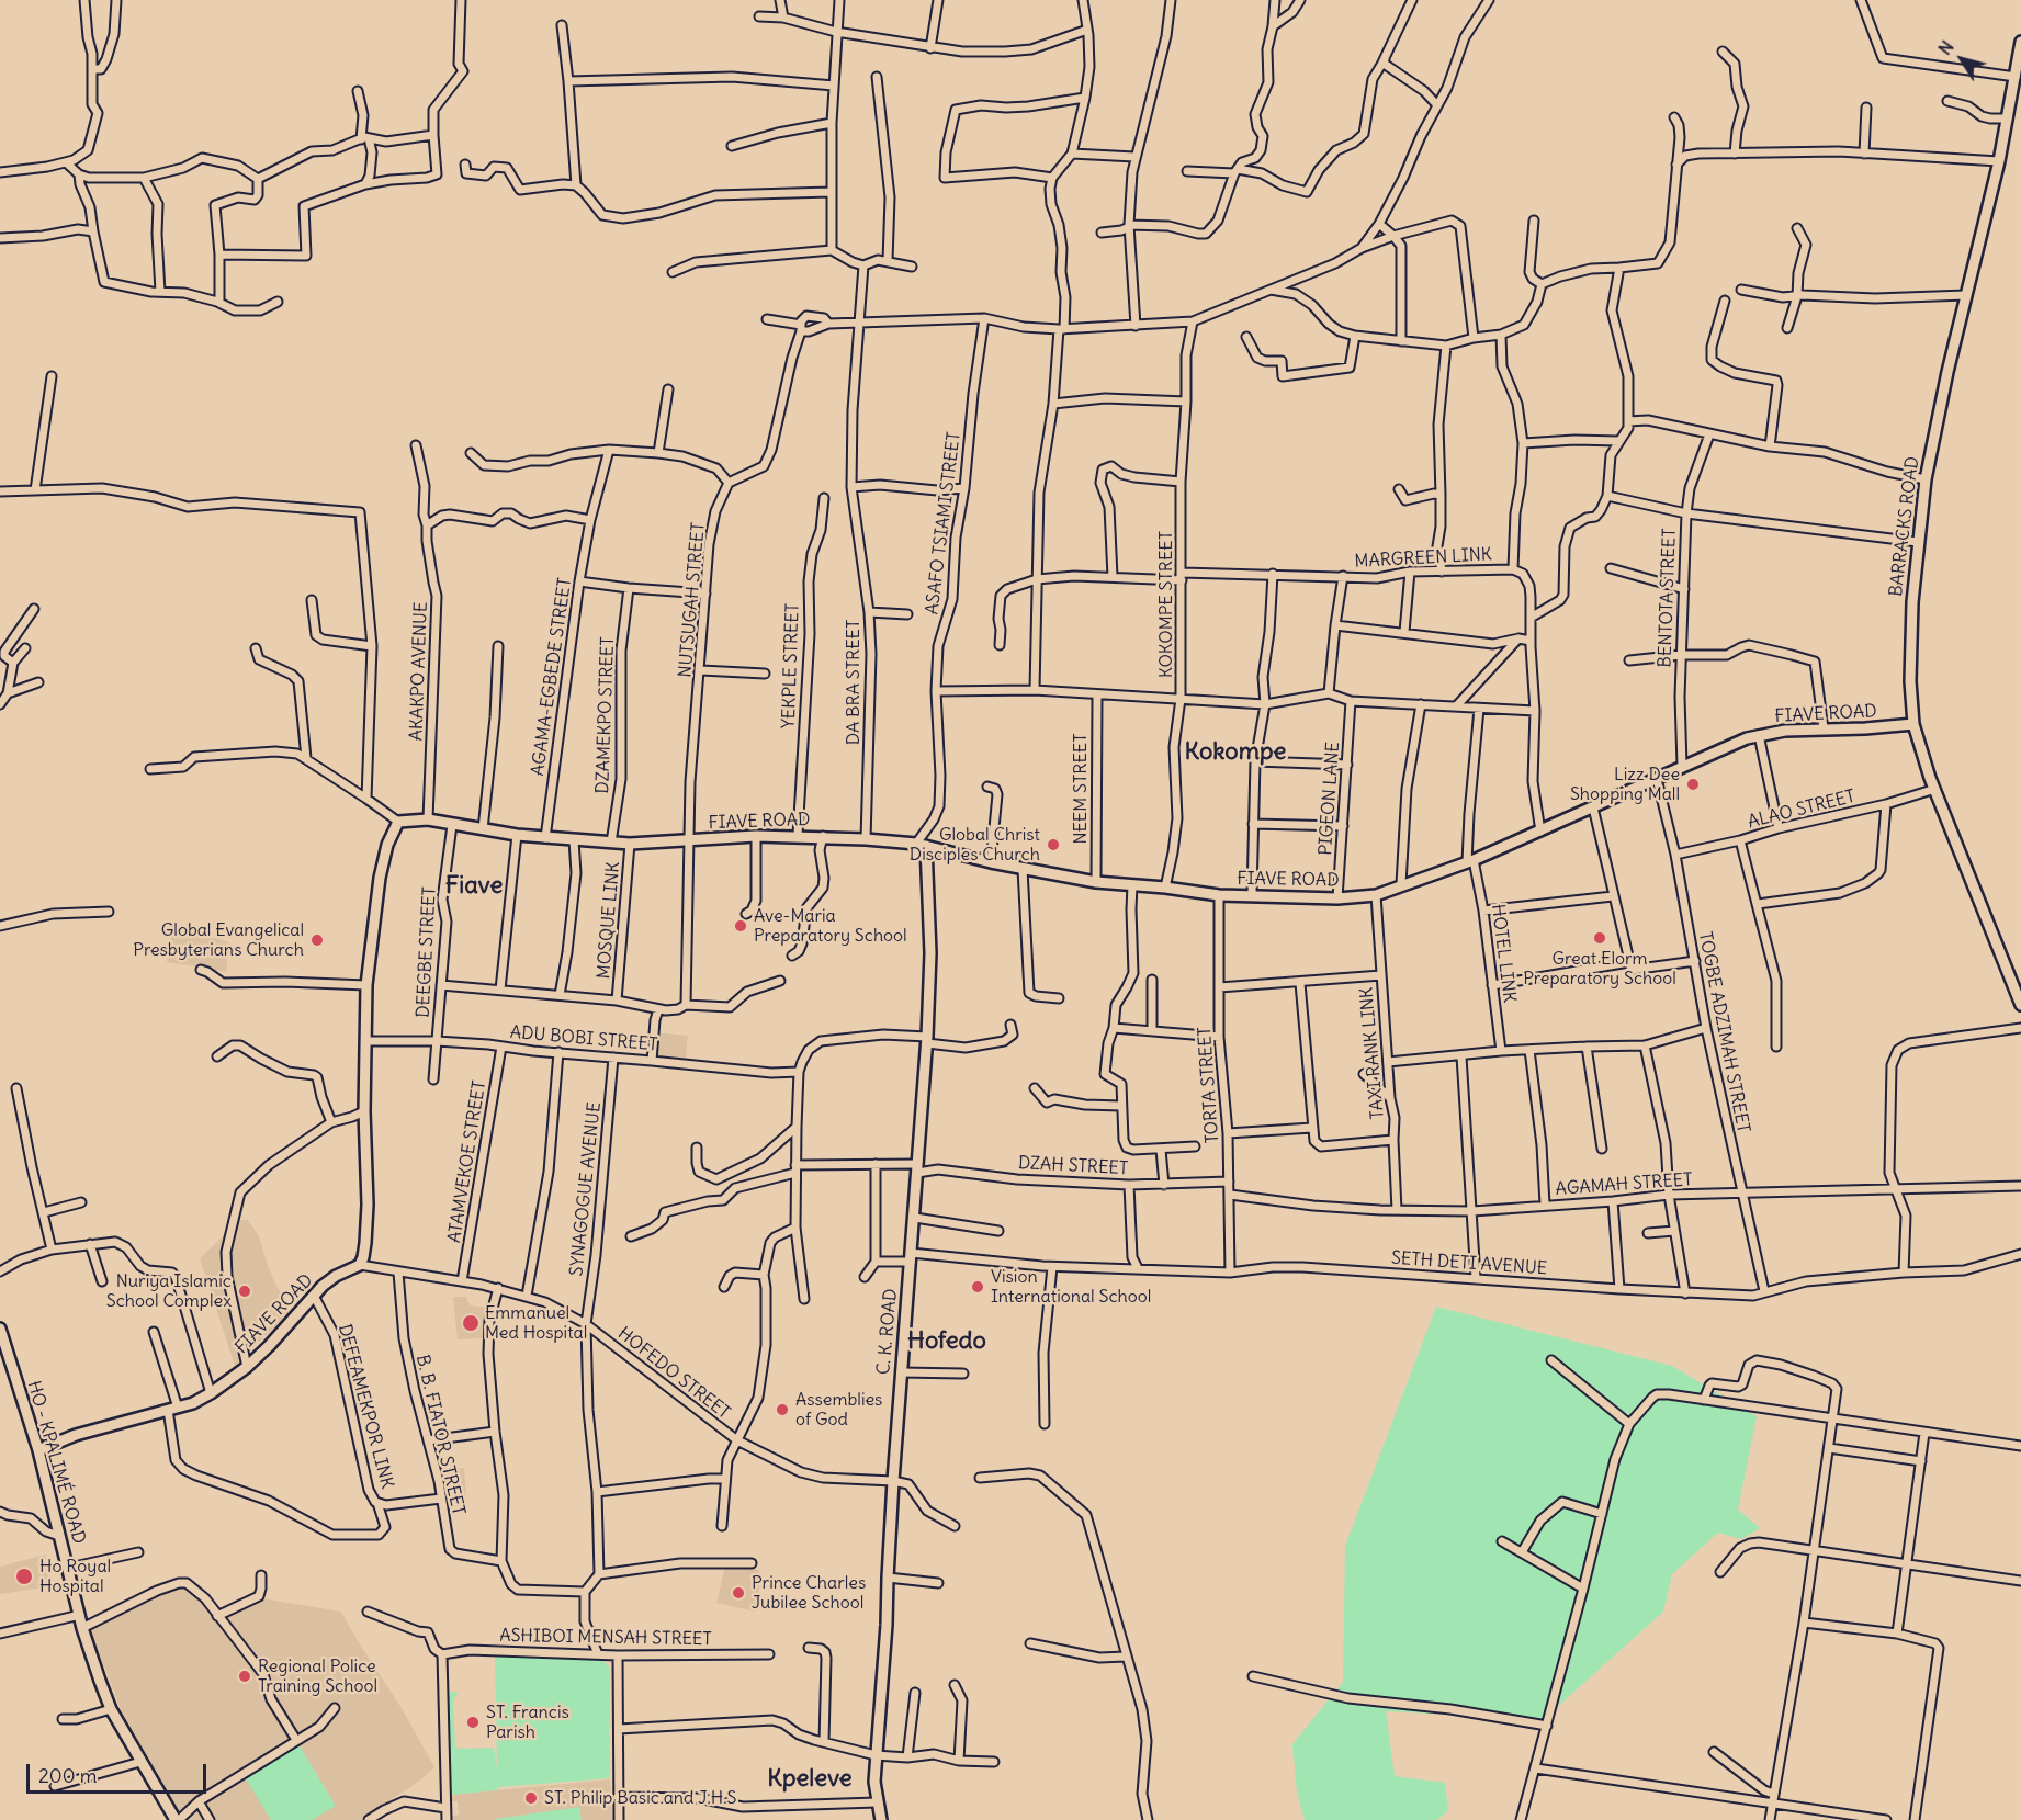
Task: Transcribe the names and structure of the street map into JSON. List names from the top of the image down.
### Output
{
  "streets": {
    "street": [
      "ASAFO TSIAMI STREET",
      "BARRACKS ROAD",
      "MARGREEN LINK",
      "BENTOTA STREET",
      "NUTSUGAH STREET",
      "KOKOMPE STREET",
      "YEKPLE STREET",
      "AKAKPO AVENUE",
      "AGAMA-EGBEDE STREET",
      "DA BRA STREET",
      "FIAVE ROAD",
      "DZAMEKPO STREET",
      "NEEM STREET",
      "PIGEON LANE",
      "ALAO STREET",
      "MOSQUE LINK",
      "DEEGBE STREET",
      "HOTEL LINK",
      "TOGBE ADZIMAH STREET",
      "ADU BOBI STREET",
      "TAXI RANK LINK",
      "TORTA STREET",
      "ATAMVEKOE STREET",
      "DZAH STREET",
      "AGAMAH STREET",
      "SYNAGOGUE AVENUE",
      "SETH DETI AVENUE",
      "C. K. ROAD",
      "HOFEDO STREET",
      "DEFEAMEKPOR LINK",
      "B. B. FIATOR STREET",
      "HO - KPALIMÉ ROAD",
      "ASHIBOI MENSAH STREET"
    ]
  },
  "crossings": [
    ["ASAFO TSIAMI STREET", "FIAVE ROAD"],
    ["ASAFO TSIAMI STREET", "C. K. ROAD"],
    ["BARRACKS ROAD", "FIAVE ROAD"],
    ["BARRACKS ROAD", "ALAO STREET"],
    ["MARGREEN LINK", "KOKOMPE STREET"],
    ["MARGREEN LINK", "FIAVE ROAD"],
    ["BENTOTA STREET", "FIAVE ROAD"],
    ["NUTSUGAH STREET", "FIAVE ROAD"],
    ["KOKOMPE STREET", "FIAVE ROAD"],
    ["YEKPLE STREET", "FIAVE ROAD"],
    ["AKAKPO AVENUE", "FIAVE ROAD"],
    ["AGAMA-EGBEDE STREET", "FIAVE ROAD"],
    ["DA BRA STREET", "FIAVE ROAD"],
    ["FIAVE ROAD", "DZAMEKPO STREET"],
    ["FIAVE ROAD", "NEEM STREET"],
    ["FIAVE ROAD", "PIGEON LANE"],
    ["FIAVE ROAD", "MOSQUE LINK"],
    ["FIAVE ROAD", "DEEGBE STREET"],
    ["FIAVE ROAD", "HOTEL LINK"],
    ["FIAVE ROAD", "TOGBE ADZIMAH STREET"],
    ["FIAVE ROAD", "TAXI RANK LINK"],
    ["FIAVE ROAD", "TORTA STREET"],
    ["FIAVE ROAD", "C. K. ROAD"],
    ["FIAVE ROAD", "HOFEDO STREET"],
    ["FIAVE ROAD", "DEFEAMEKPOR LINK"],
    ["FIAVE ROAD", "HO - KPALIMÉ ROAD"],
    ["ALAO STREET", "TOGBE ADZIMAH STREET"],
    ["DEEGBE STREET", "ADU BOBI STREET"],
    ["TOGBE ADZIMAH STREET", "AGAMAH STREET"],
    ["TOGBE ADZIMAH STREET", "SETH DETI AVENUE"],
    ["ADU BOBI STREET", "ATAMVEKOE STREET"],
    ["ADU BOBI STREET", "SYNAGOGUE AVENUE"],
    ["TAXI RANK LINK", "AGAMAH STREET"],
    ["TORTA STREET", "DZAH STREET"],
    ["TORTA STREET", "AGAMAH STREET"],
    ["TORTA STREET", "SETH DETI AVENUE"],
    ["ATAMVEKOE STREET", "HOFEDO STREET"],
    ["DZAH STREET", "C. K. ROAD"],
    ["SYNAGOGUE AVENUE", "HOFEDO STREET"],
    ["SETH DETI AVENUE", "C. K. ROAD"],
    ["C. K. ROAD", "HOFEDO STREET"],
    ["HOFEDO STREET", "B. B. FIATOR STREET"],
    ["DEFEAMEKPOR LINK", "B. B. FIATOR STREET"]
  ],
  "districts": [
    "Kokompe",
    "Fiave",
    "Hofedo",
    "Kpeleve"
  ],
  "places": [
    "Lizz Dee Shopping Mall",
    "Global Christ Disciples Church",
    "Ave-Maria Preparatory School",
    "Great Elorm Preparatory School",
    "Global Evangelical Presbyterians Church",
    "Vision International School",
    "Nuriya Islamic School Complex",
    "Emmanuel Med Hospital",
    "Assemblies of God",
    "Ho Royal Hospital",
    "Prince Charles Jubilee School",
    "Regional Police Training School",
    "ST. Francis Parish",
    "ST. Philip Basic and J.H.S"
  ],
  "scale_bar": "200 m",
  "north": "top left"
}
